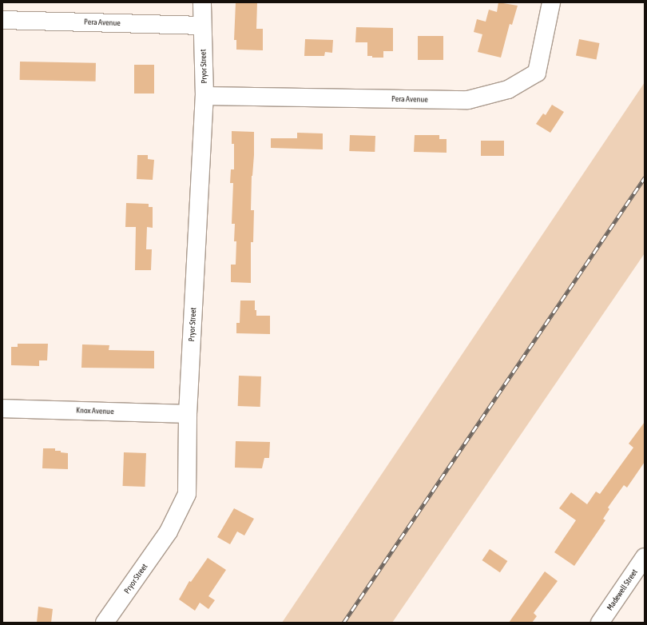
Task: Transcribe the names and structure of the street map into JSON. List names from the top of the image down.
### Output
{
  "streets": {
    "street": [
      "Pera Avenue",
      "Pryor Street",
      "Knox Avenue",
      "Madewell Street"
    ]
  },
  "crossings": [
    ["Pera Avenue", "Pryor Street"],
    ["Pryor Street", "Knox Avenue"]
  ]
}
